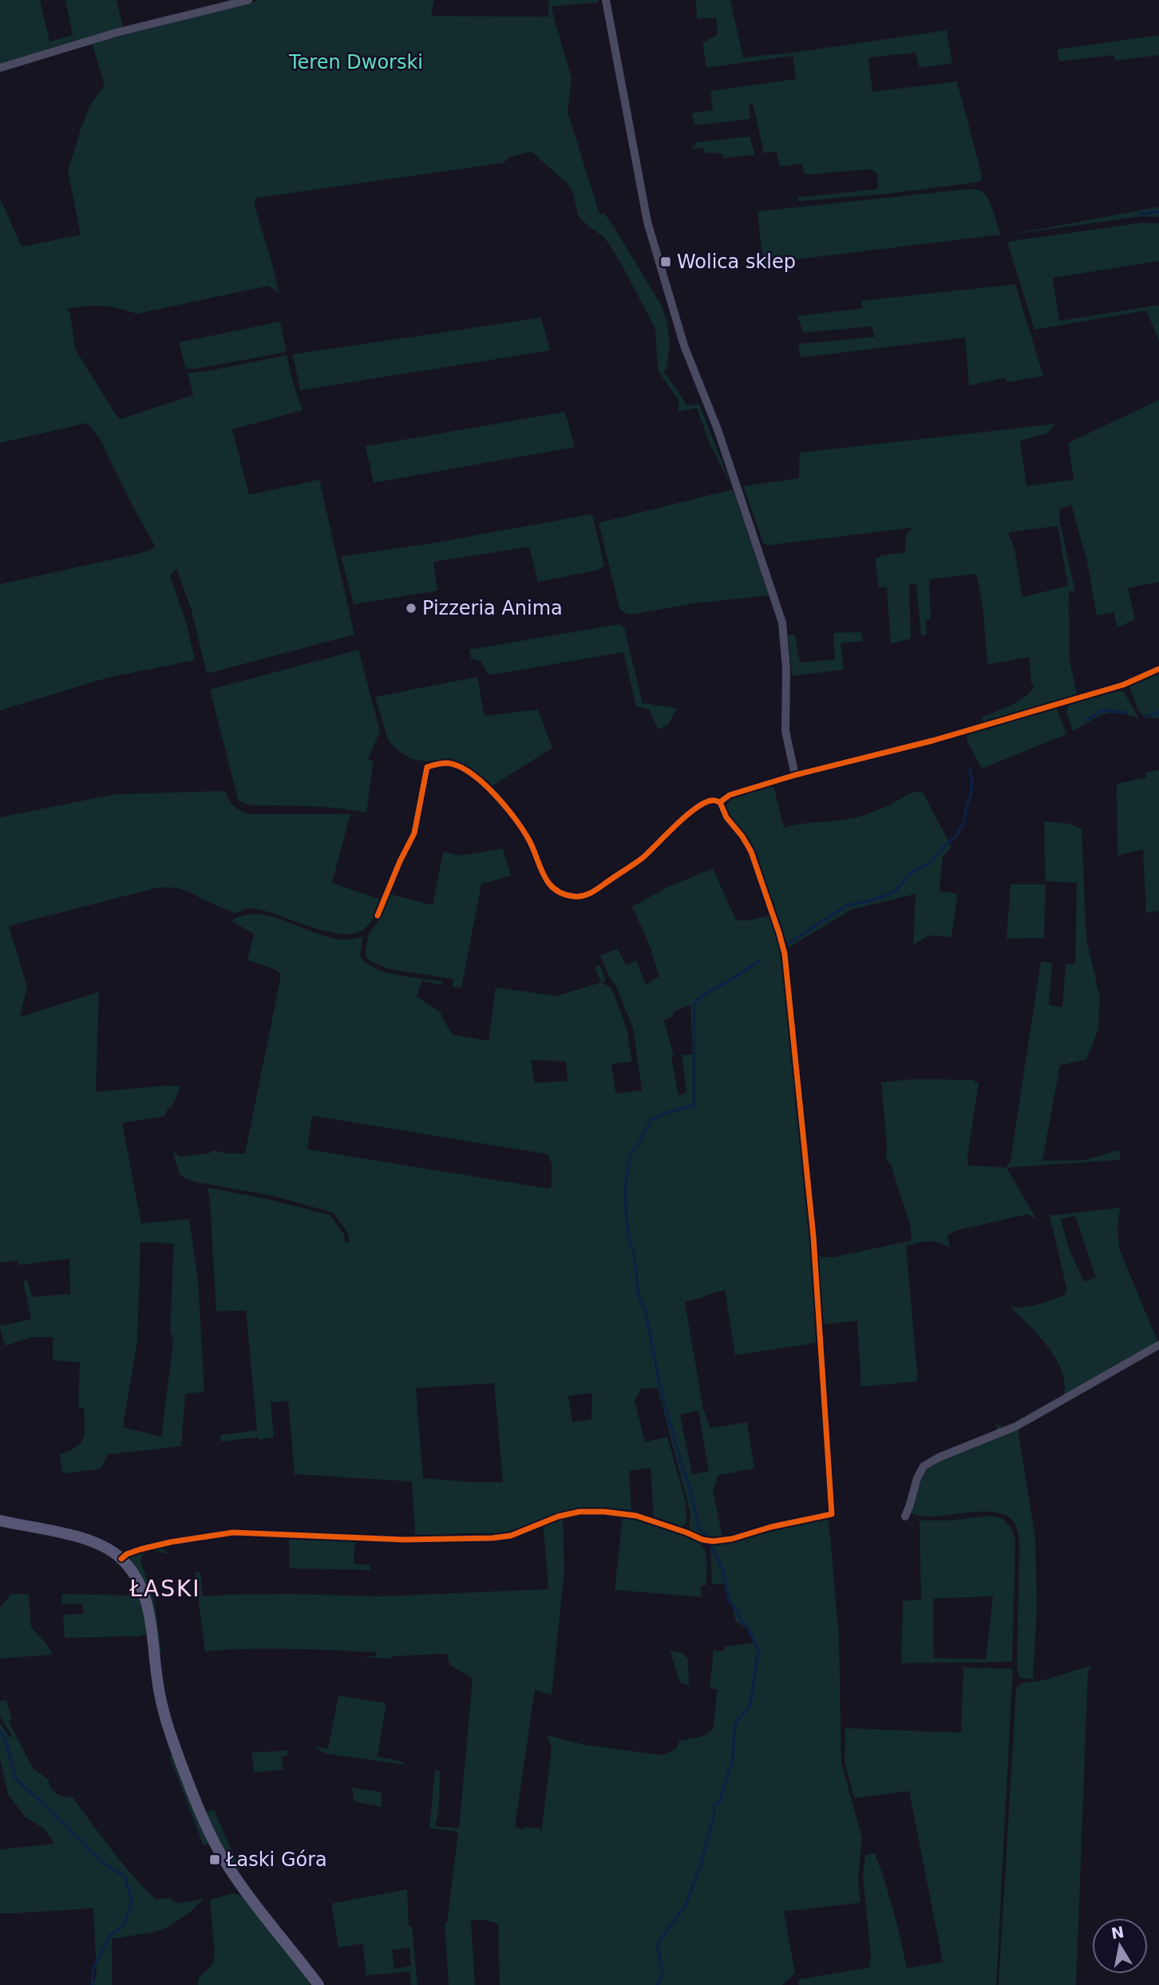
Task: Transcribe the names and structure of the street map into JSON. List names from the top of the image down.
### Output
{
  "districts": ["ŁASKI"],
  "parks": ["Teren Dworski"],
  "places": {
    "transit": ["Wolica sklep", "Łaski Góra"],
    "other": ["Pizzeria Anima"]
  },
  "north": "top"
}
